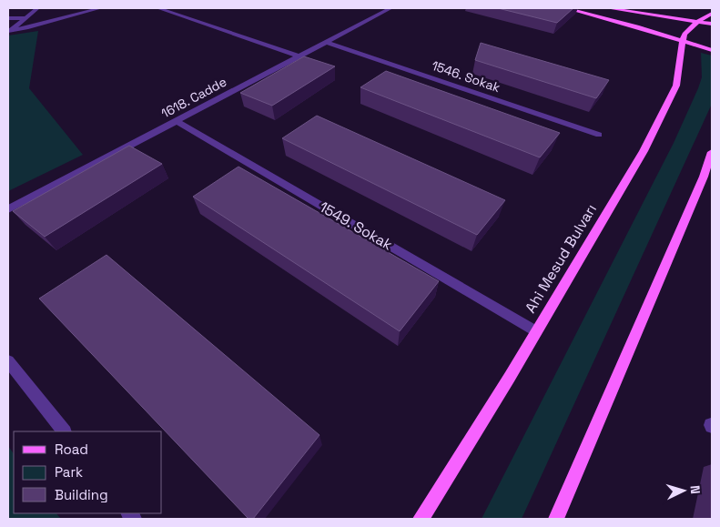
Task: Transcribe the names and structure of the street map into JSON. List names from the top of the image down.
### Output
{
  "streets": {
    "main road": ["Ahi Mesud Bulvarı"],
    "street": ["1546. Sokak", "1618. Cadde", "1549. Sokak"]
  },
  "crossings": [
    ["1546. Sokak", "1618. Cadde"],
    ["1618. Cadde", "1549. Sokak"],
    ["1549. Sokak", "Ahi Mesud Bulvarı"]
  ],
  "legend": ["Road", "Park", "Building"],
  "north": "right"
}
